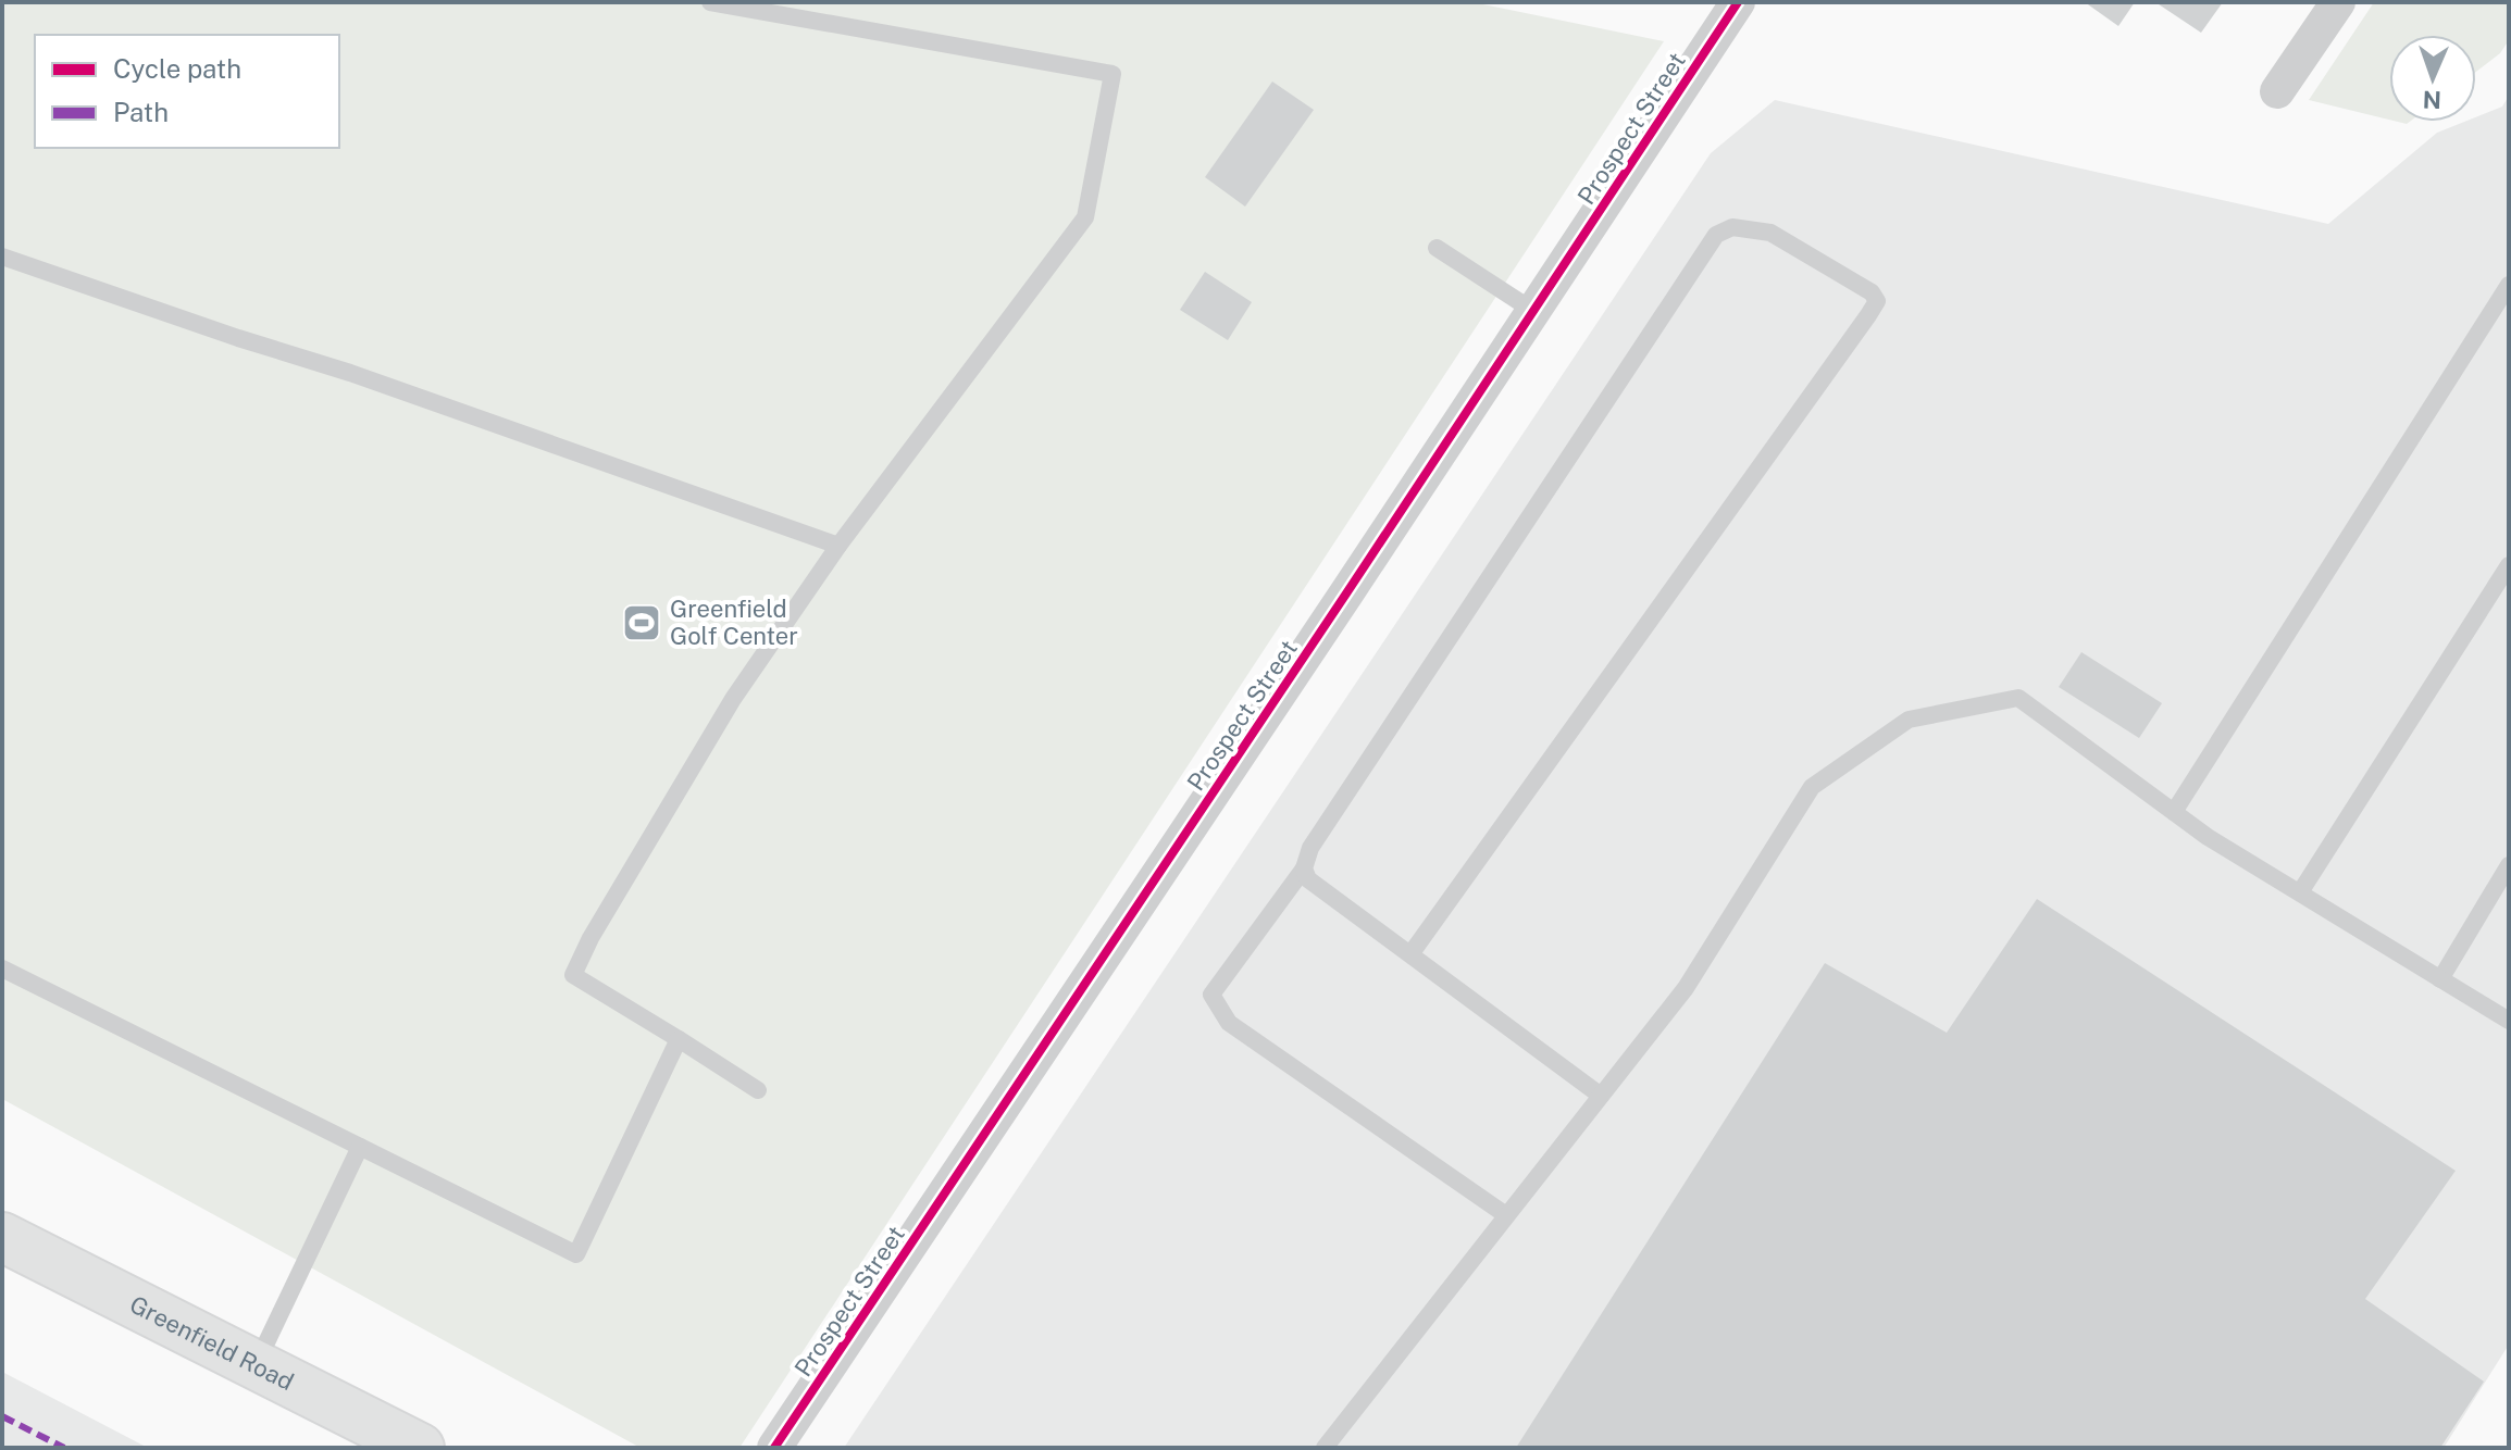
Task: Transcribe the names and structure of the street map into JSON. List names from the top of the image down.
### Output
{
  "streets": {
    "main road": ["Greenfield Road"],
    "street": ["Prospect Street"]
  },
  "places": {
    "sports": ["Greenfield Golf Center"]
  },
  "legend": ["Cycle path", "Path"],
  "north": "bottom"
}
